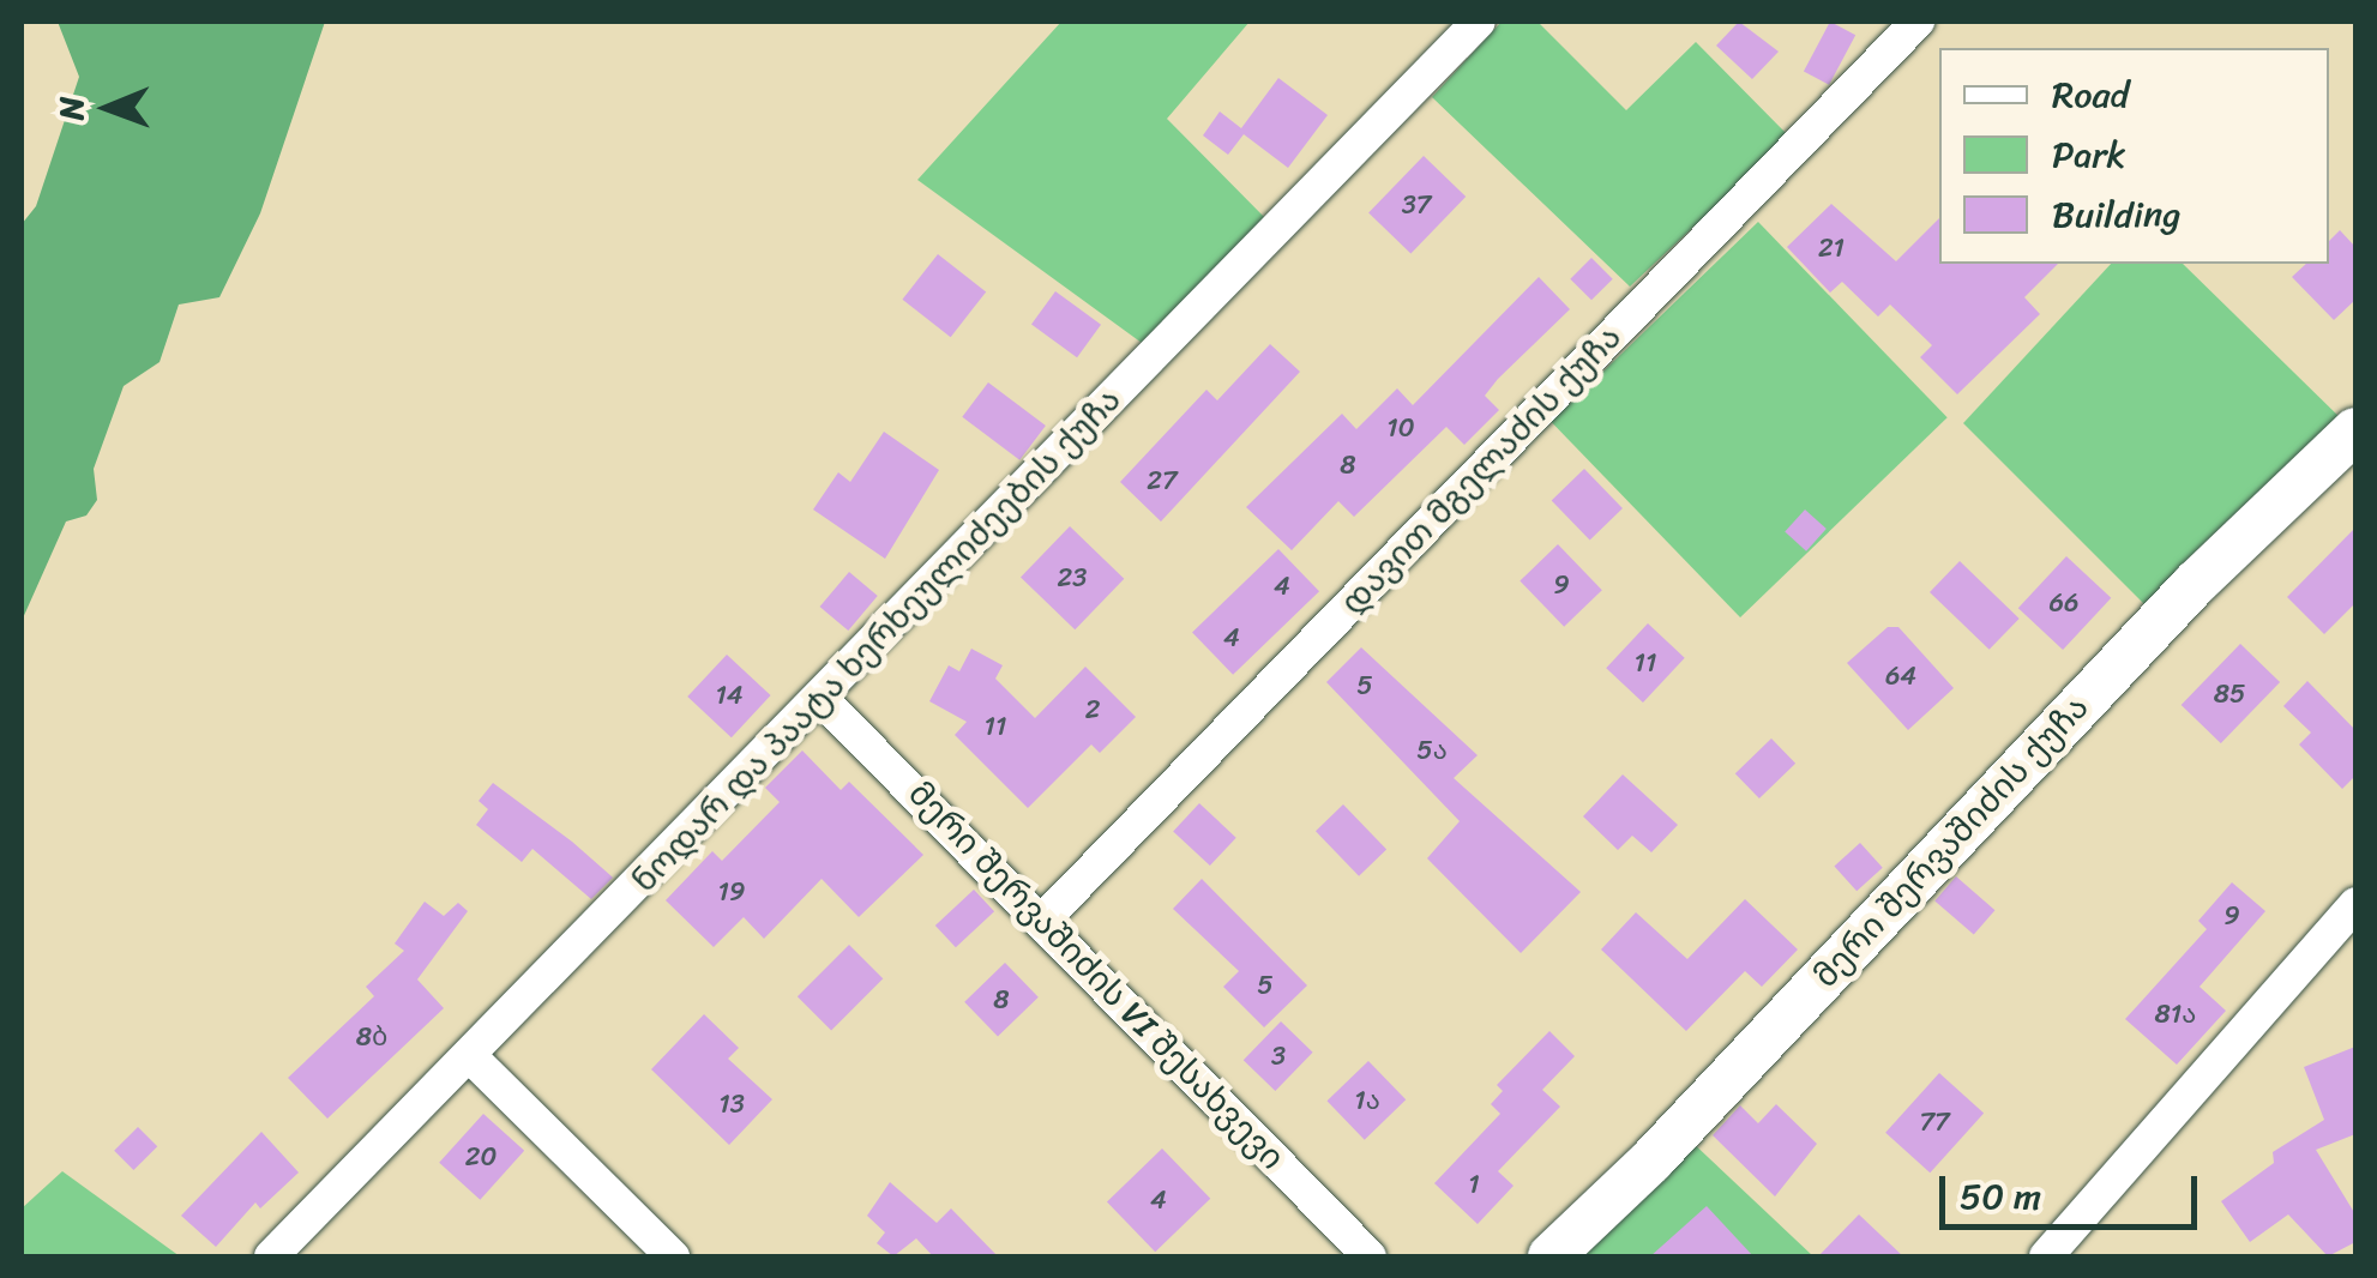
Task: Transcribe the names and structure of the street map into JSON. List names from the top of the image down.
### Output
{
  "streets": {
    "street": [
      "დავით მგელაძის ქუჩა",
      "ნოდარ და პაატა ხერხეულიძეების ქუჩა",
      "მერი შერვაშიძის ქუჩა",
      "მერი შერვაშიძის VI შესახვევი"
    ]
  },
  "crossings": [
    ["დავით მგელაძის ქუჩა", "მერი შერვაშიძის VI შესახვევი"],
    ["ნოდარ და პაატა ხერხეულიძეების ქუჩა", "მერი შერვაშიძის VI შესახვევი"]
  ],
  "house_numbers": [
    "37",
    "21",
    "10",
    "8",
    "27",
    "23",
    "9",
    "4",
    "66",
    "4",
    "11",
    "64",
    "5",
    "85",
    "14",
    "2",
    "11",
    "5ა",
    "19",
    "9",
    "5",
    "8",
    "81ა",
    "8ბ",
    "3",
    "1ა",
    "13",
    "77",
    "20",
    "1",
    "4"
  ],
  "legend": ["Road", "Park", "Building"],
  "scale_bar": "50 m",
  "north": "left"
}
